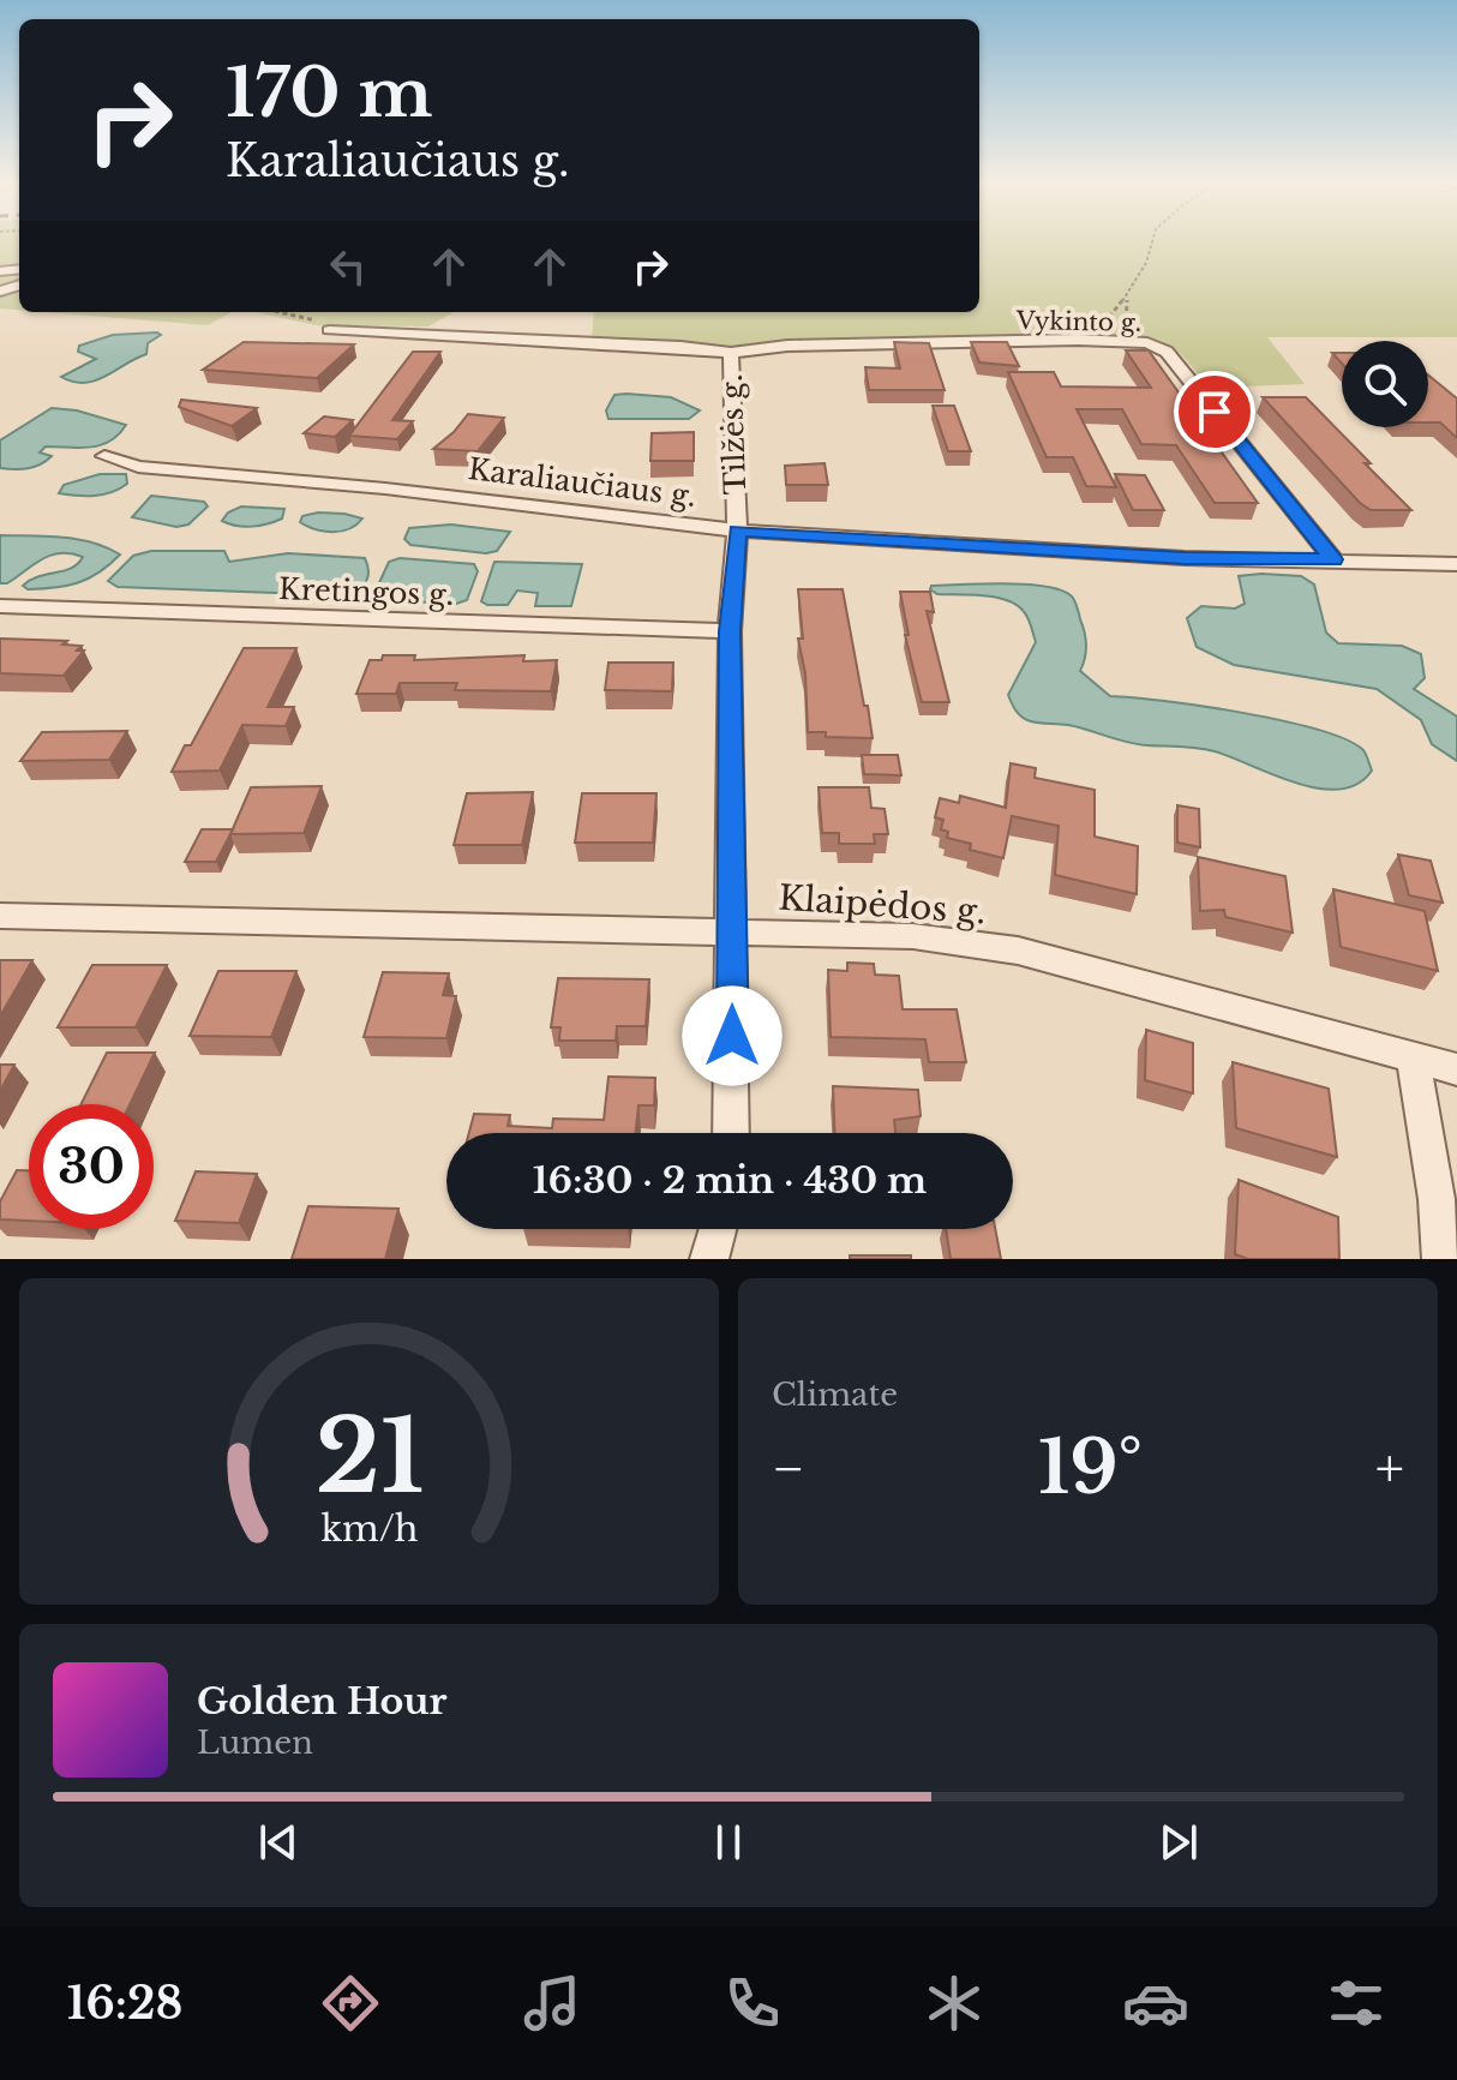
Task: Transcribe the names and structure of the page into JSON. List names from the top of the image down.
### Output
{
  "streets": {
    "street": [
      "Vykinto g.",
      "Tilžės g.",
      "Karaliaučiaus g.",
      "Kretingos g.",
      "Klaipėdos g."
    ]
  },
  "crossings": [
    ["Vykinto g.", "Tilžės g."],
    ["Vykinto g.", "Karaliaučiaus g."],
    ["Tilžės g.", "Karaliaučiaus g."],
    ["Tilžės g.", "Kretingos g."],
    ["Tilžės g.", "Klaipėdos g."]
  ],
  "page": {
    "turn": ["170 m", "Karaliaučiaus g."],
    "limit": "30",
    "trip": "16:30 · 2 min · 430 m",
    "tile": "Climate",
    "heat": ["−", "19°", "+"],
    "song": ["Golden Hour", "Lumen"],
    "tabs": "16:28",
    "gauge": ["21", "km/h"]
  }
}
